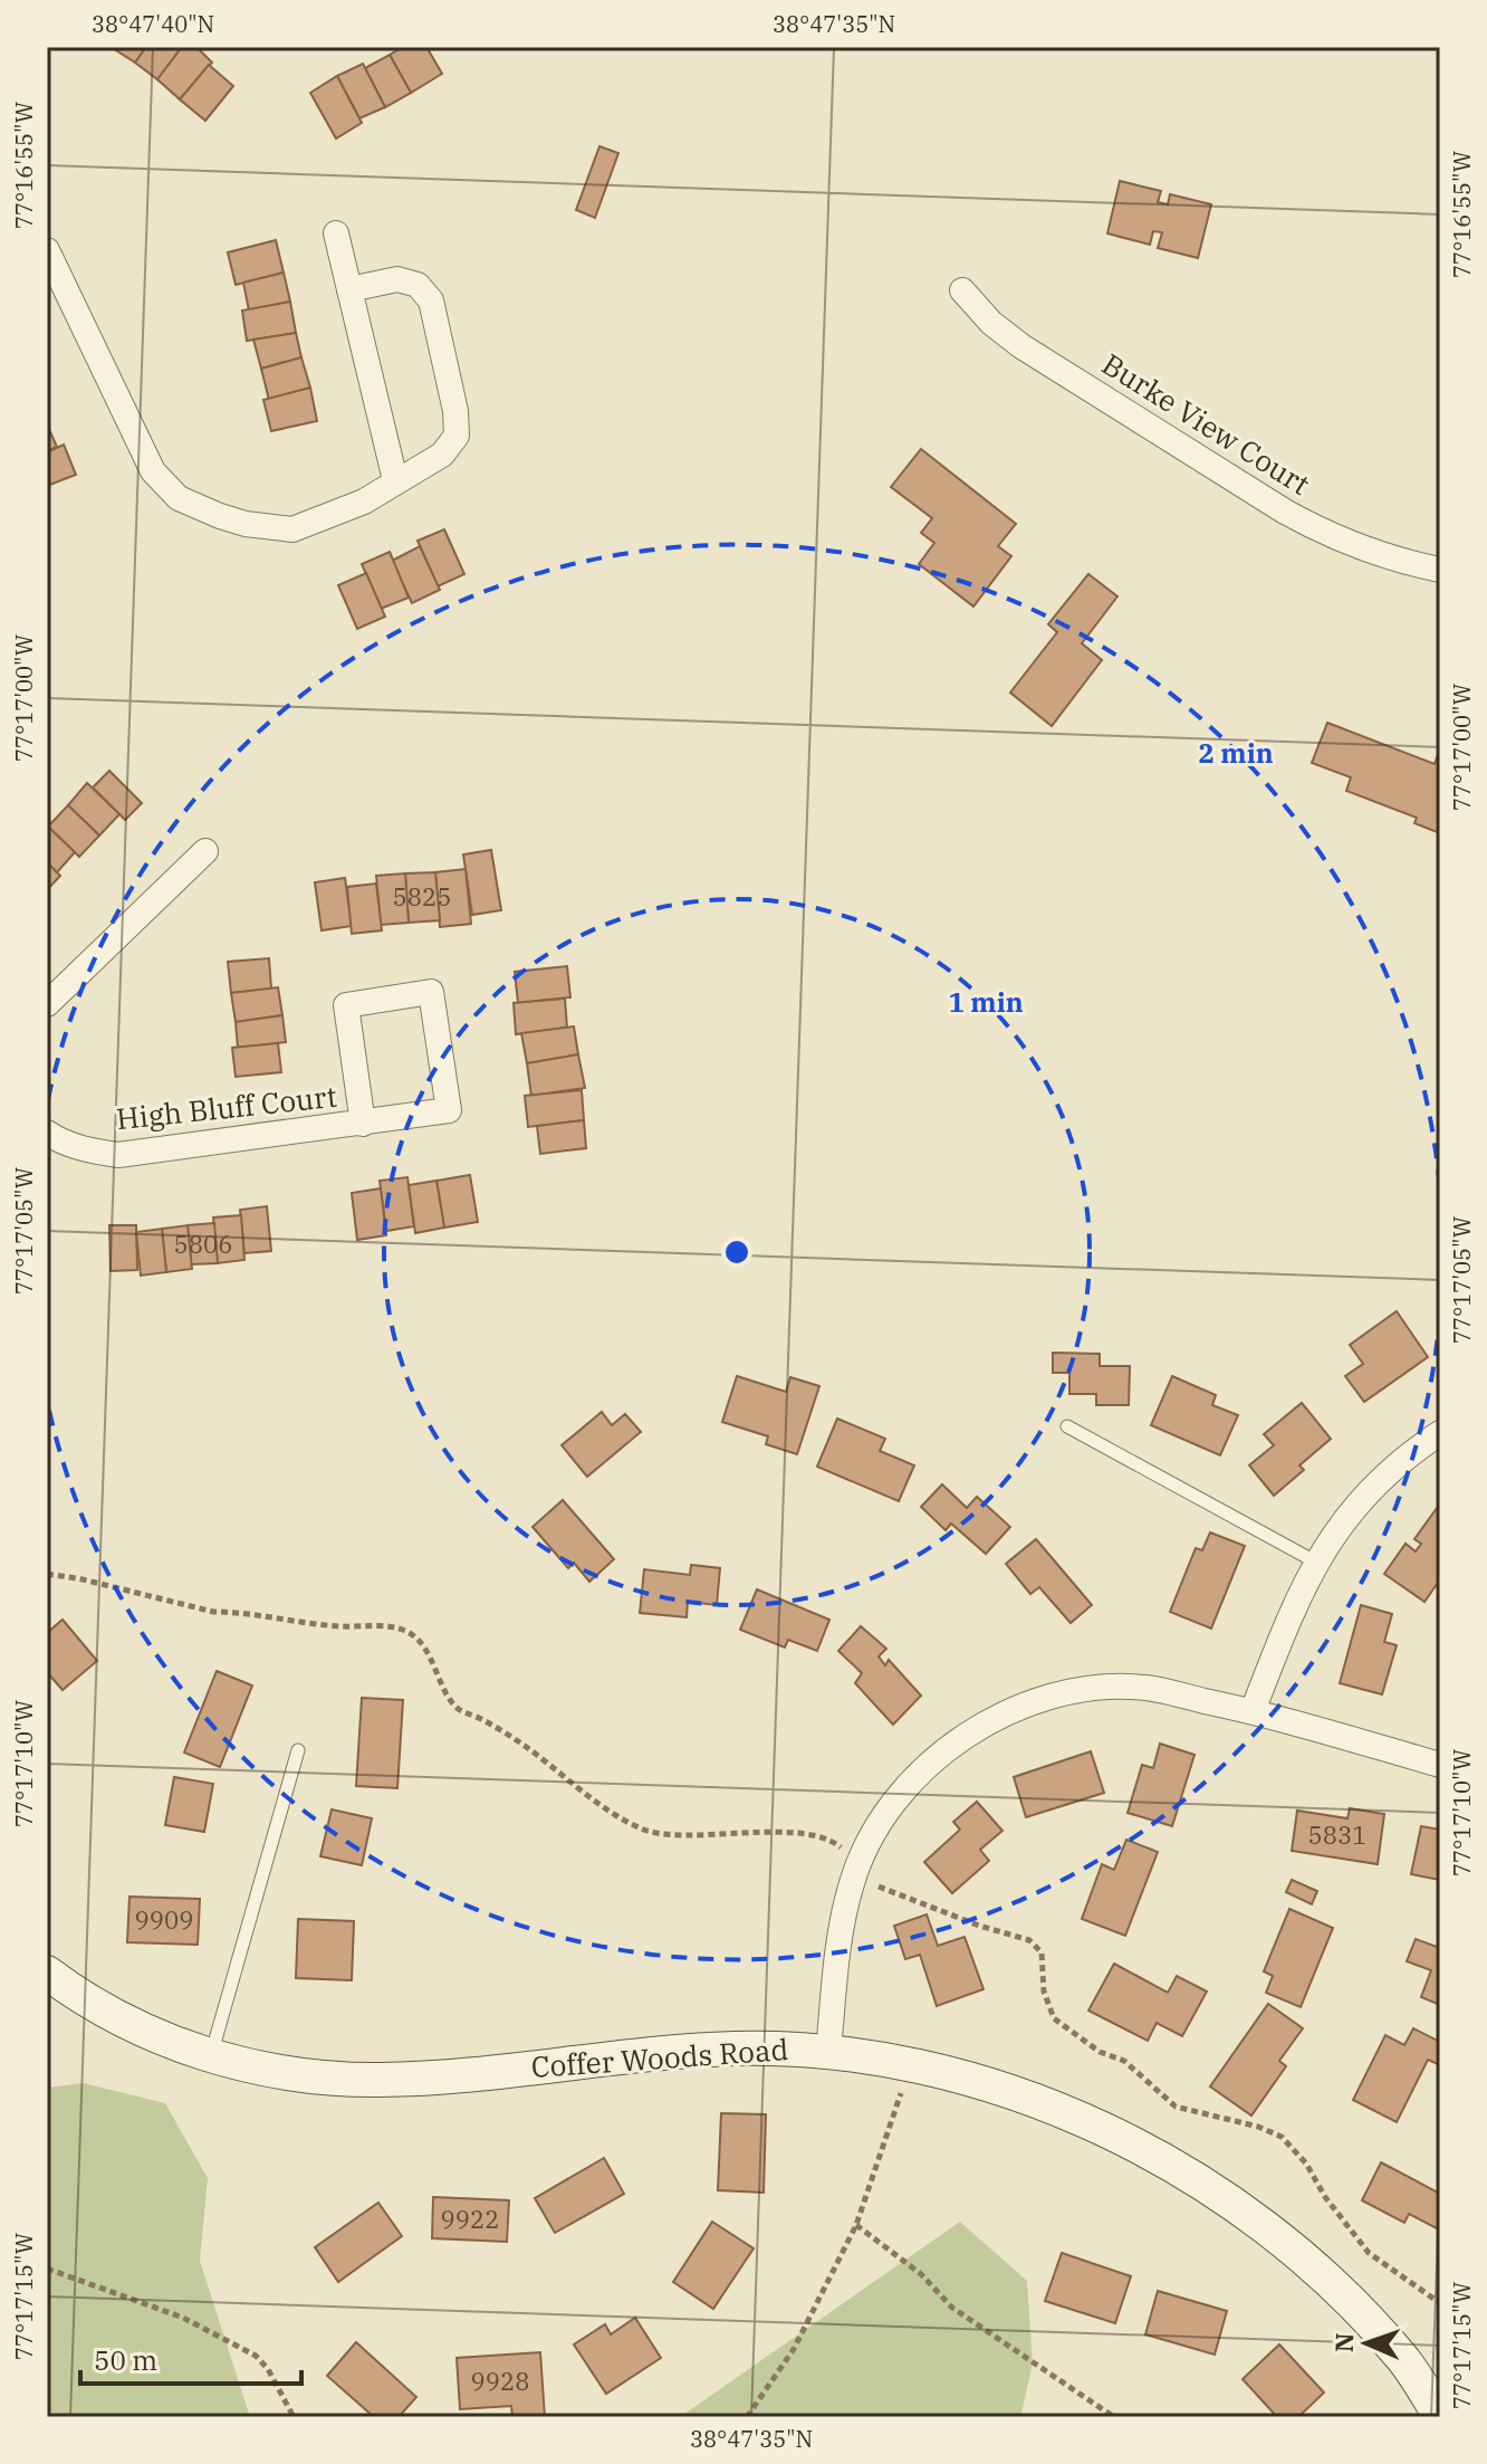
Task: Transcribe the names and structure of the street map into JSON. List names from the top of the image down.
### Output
{
  "streets": {
    "street": ["Burke View Court", "High Bluff Court", "Coffer Woods Road"]
  },
  "house_numbers": [
    "5825",
    "5806",
    "5831",
    "9909",
    "9922",
    "9928"
  ],
  "scale_bar": "50 m",
  "north": "left",
  "coordinates": [
    "38°47'40\"N",
    "38°47'35\"N",
    "77°16'55\"W",
    "77°17'00\"W",
    "77°17'05\"W",
    "77°17'10\"W",
    "77°17'15\"W"
  ],
  "rings": ["2 min", "1 min"]
}
